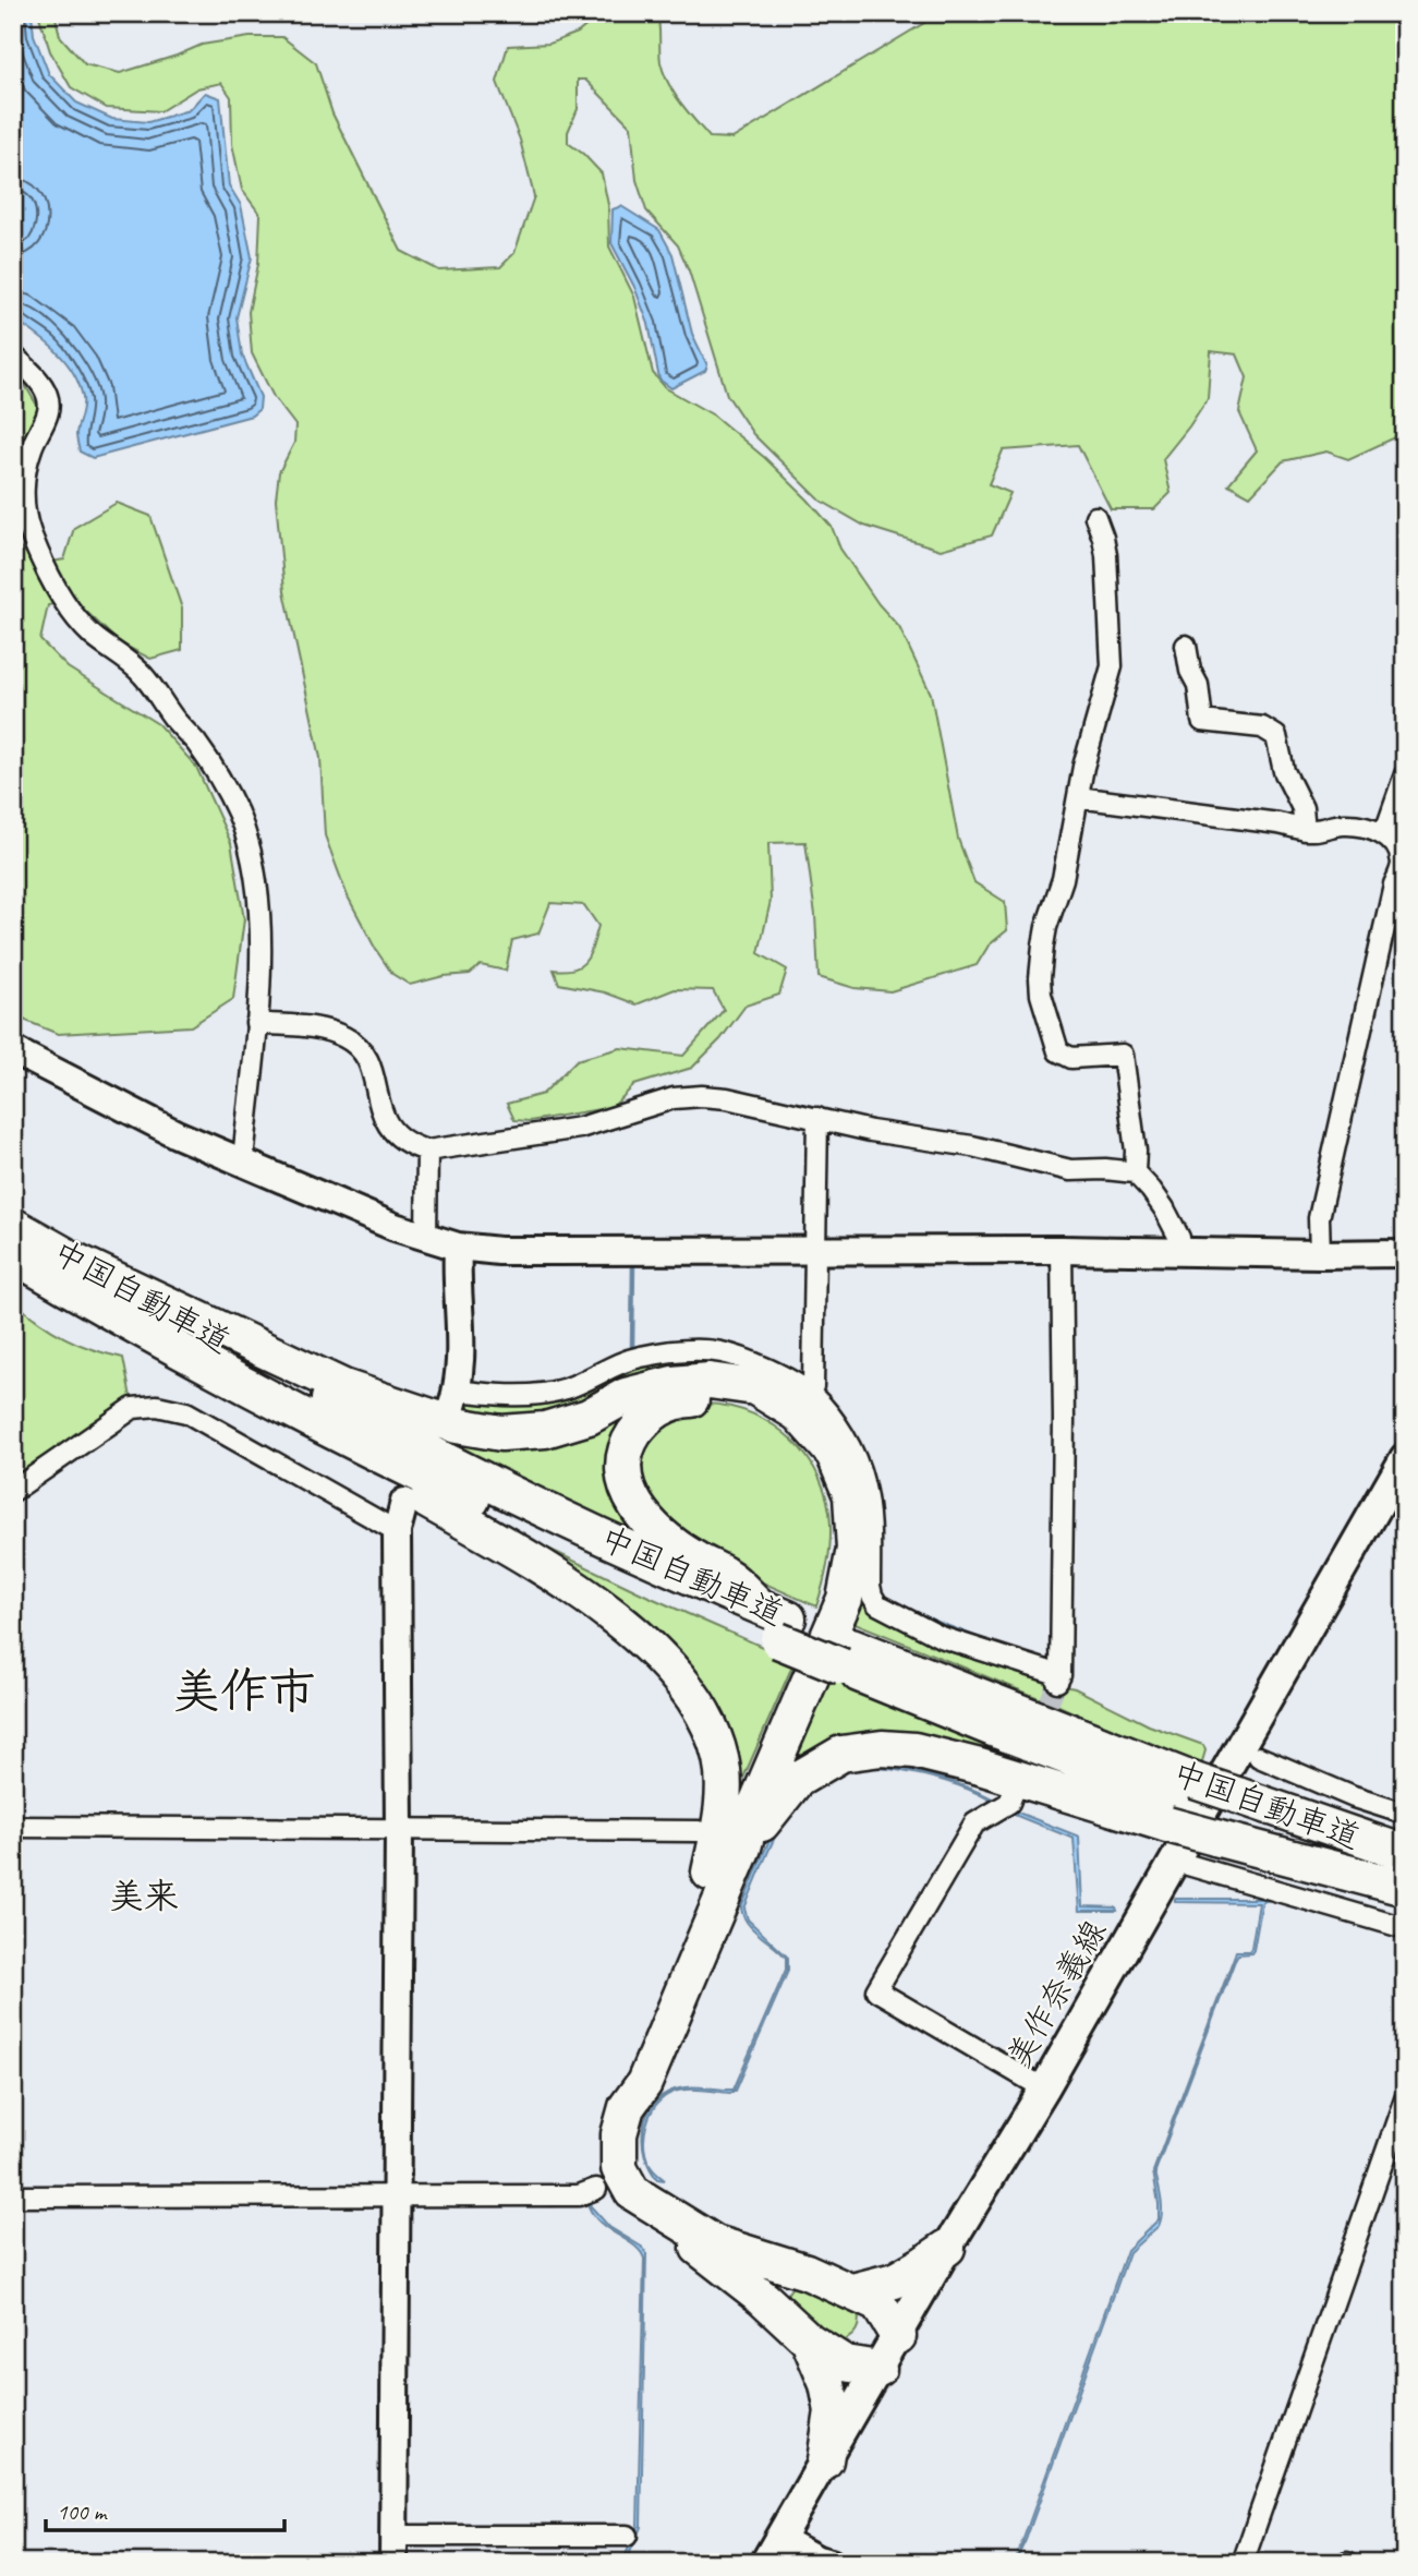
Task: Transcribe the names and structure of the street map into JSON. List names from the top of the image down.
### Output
{
  "streets": {
    "highway": ["中国自動車道"],
    "main road": ["美作奈義線"]
  },
  "districts": ["美作市", "美来"],
  "scale_bar": "100 m"
}
